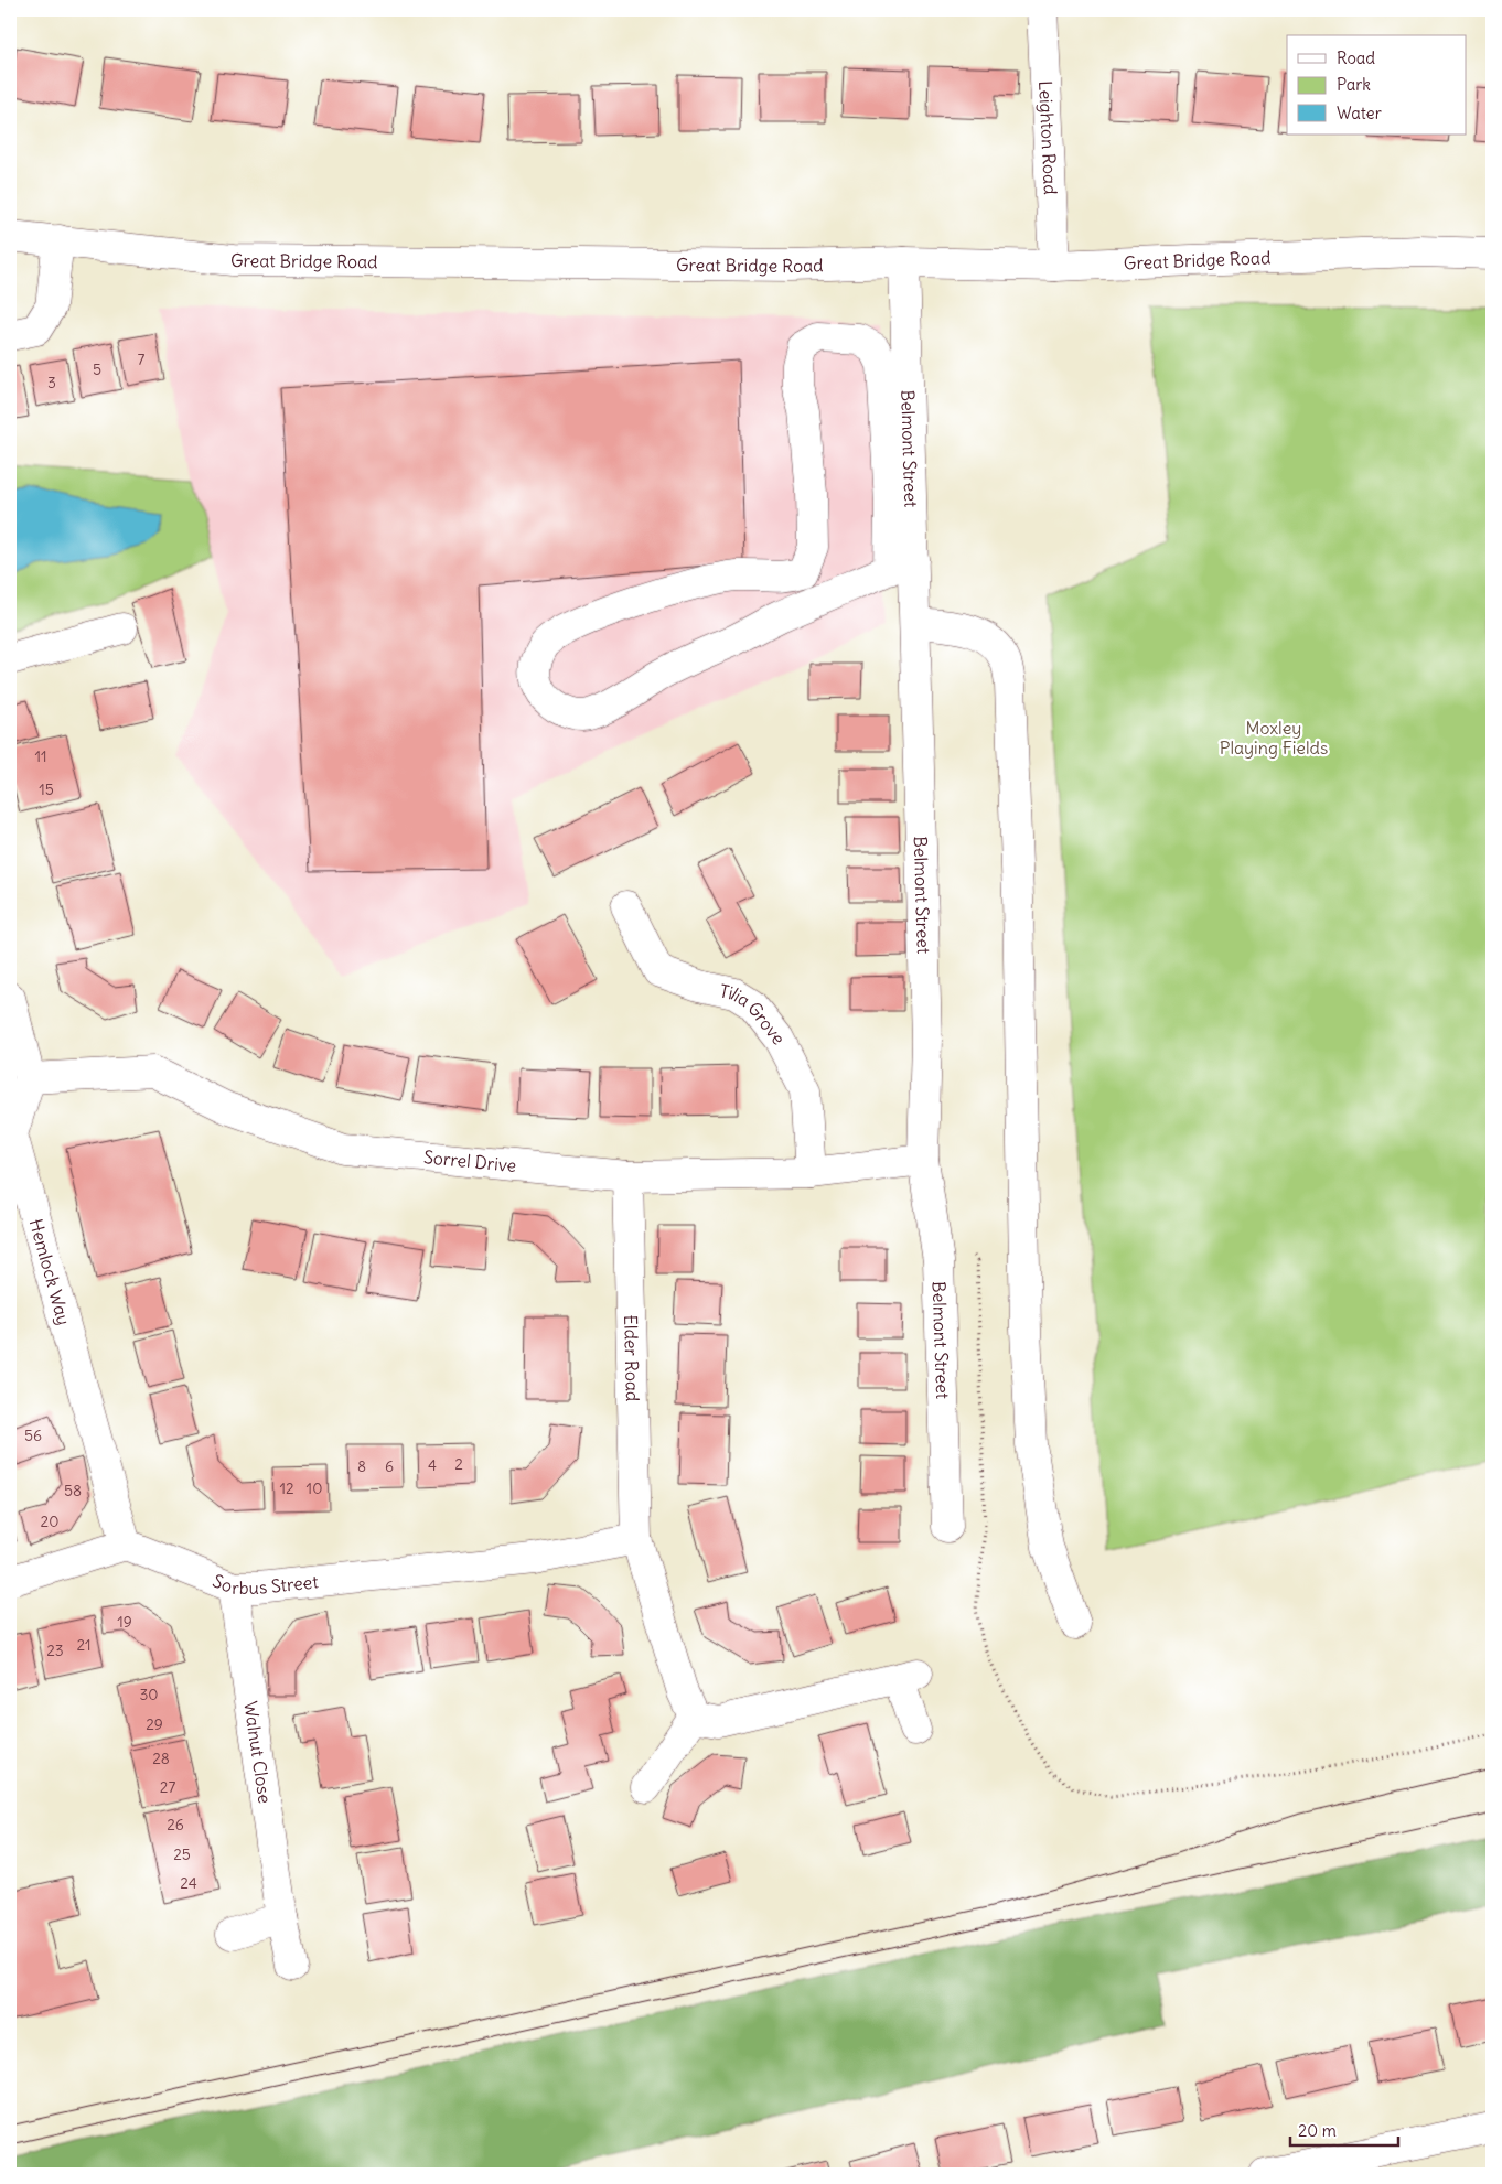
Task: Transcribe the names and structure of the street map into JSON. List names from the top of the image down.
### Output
{
  "streets": {
    "street": [
      "Leighton Road",
      "Great Bridge Road",
      "Belmont Street",
      "Tilia Grove",
      "Sorrel Drive",
      "Hemlock Way",
      "Elder Road",
      "Sorbus Street",
      "Walnut Close"
    ]
  },
  "crossings": [
    ["Leighton Road", "Great Bridge Road"],
    ["Great Bridge Road", "Belmont Street"],
    ["Belmont Street", "Sorrel Drive"],
    ["Tilia Grove", "Sorrel Drive"],
    ["Sorrel Drive", "Hemlock Way"],
    ["Sorrel Drive", "Elder Road"],
    ["Hemlock Way", "Sorbus Street"],
    ["Elder Road", "Sorbus Street"],
    ["Sorbus Street", "Walnut Close"]
  ],
  "parks": ["Moxley Playing Fields"],
  "house_numbers": [
    "7",
    "5",
    "3",
    "11",
    "15",
    "56",
    "2",
    "4",
    "8",
    "6",
    "12",
    "10",
    "58",
    "20",
    "19",
    "21",
    "23",
    "30",
    "29",
    "28",
    "27",
    "26",
    "25",
    "24"
  ],
  "legend": ["Road", "Park", "Water"],
  "scale_bar": "20 m"
}
